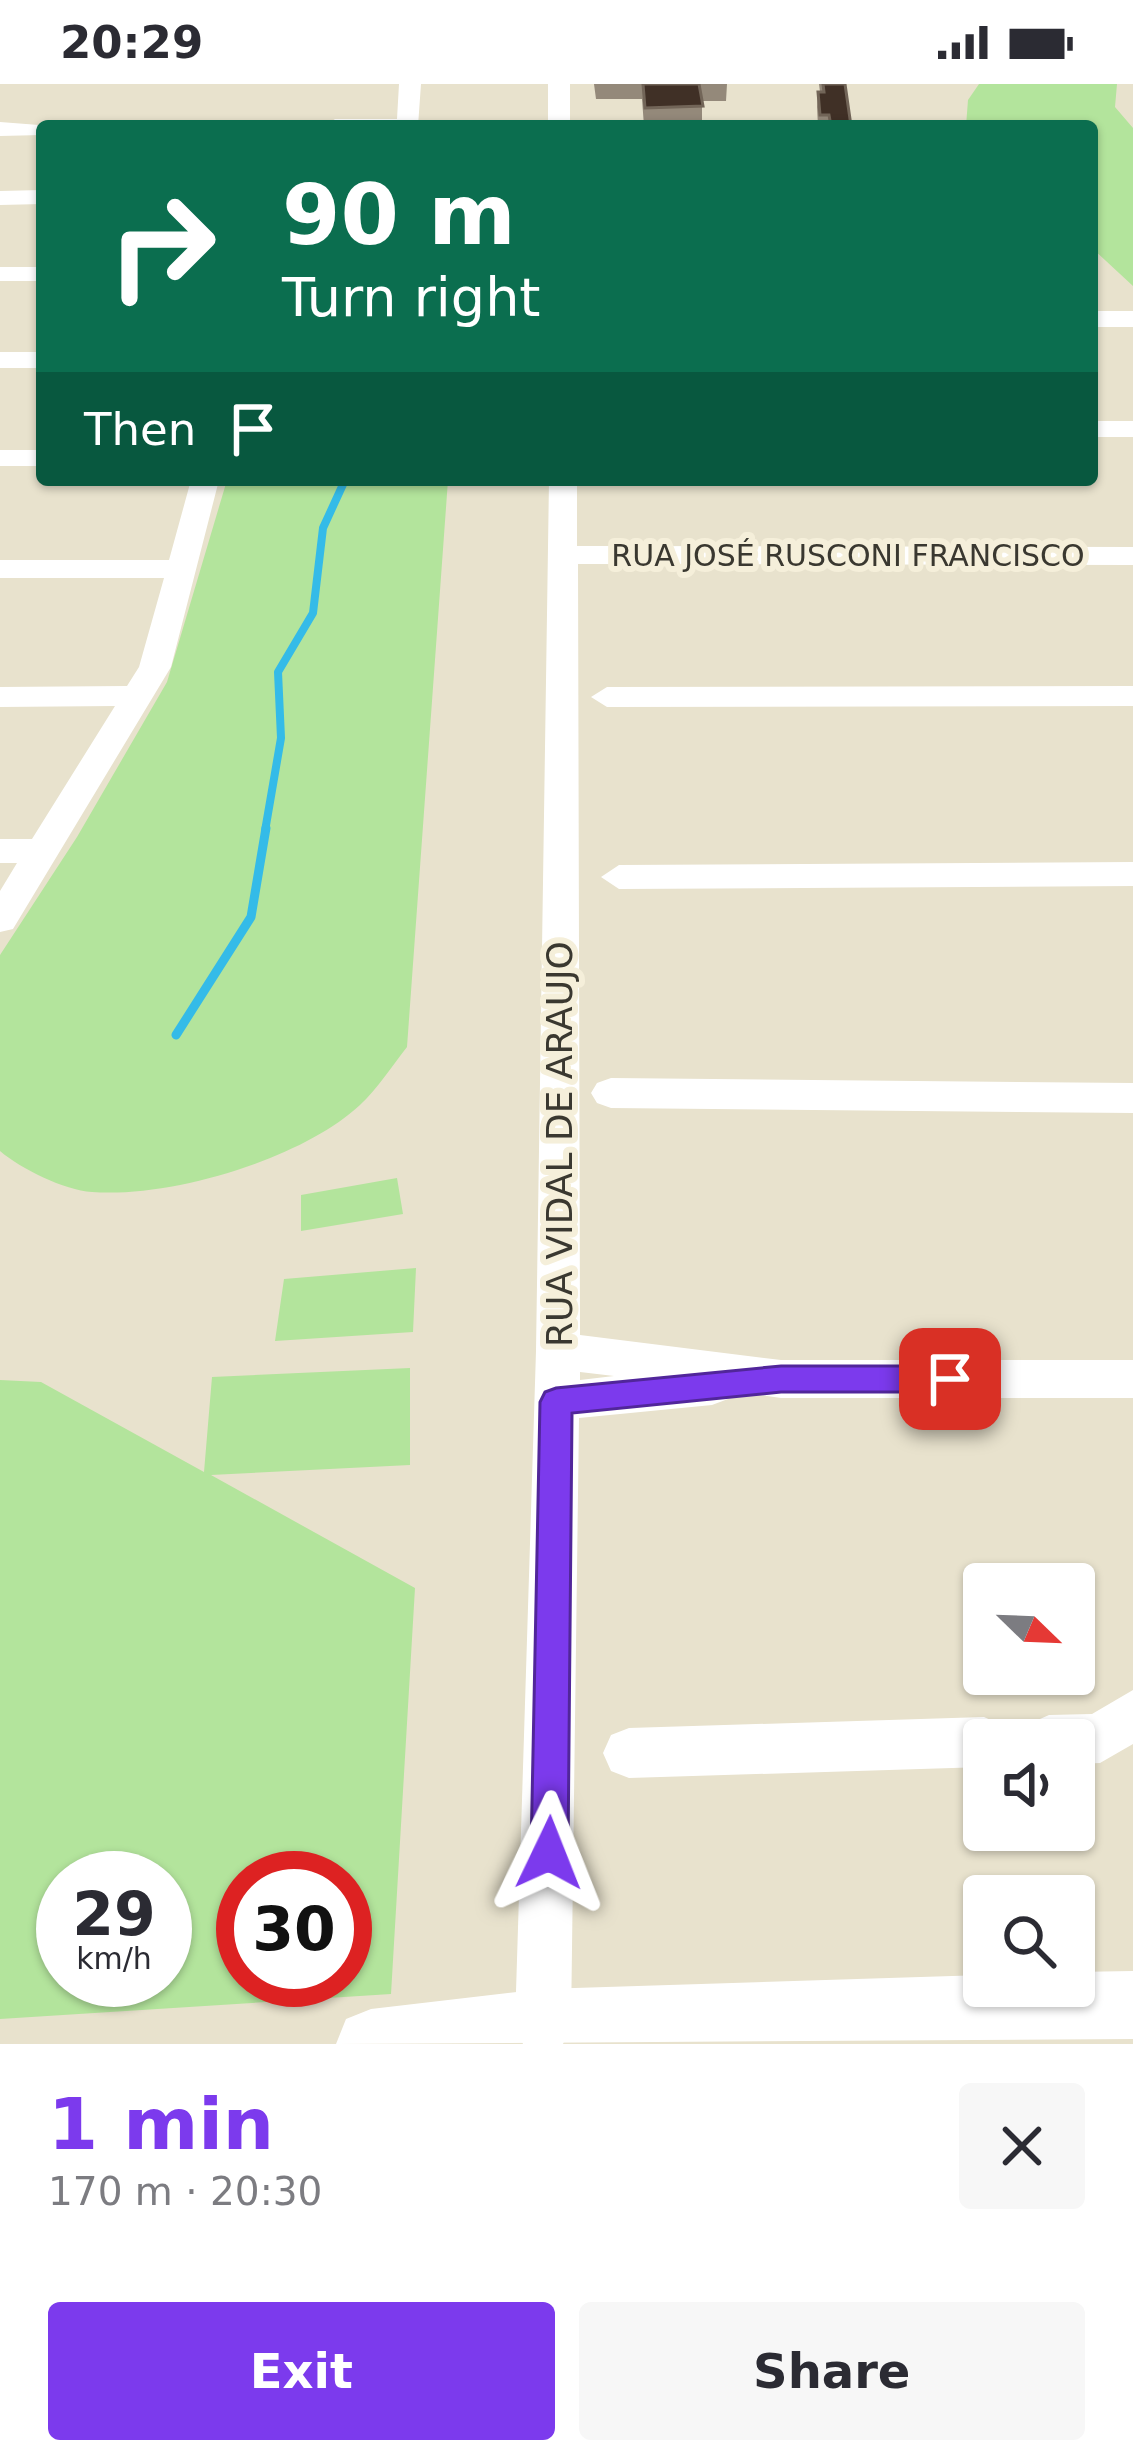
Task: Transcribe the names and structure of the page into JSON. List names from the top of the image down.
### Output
{
  "streets": {
    "street": ["RUA JOSÉ RUSCONI FRANCISCO", "RUA VIDAL DE ARAUJO"]
  },
  "crossings": [
    ["RUA JOSÉ RUSCONI FRANCISCO", "RUA VIDAL DE ARAUJO"]
  ],
  "north": "bottom right",
  "page": {
    "status": "20:29",
    "turn": ["90 m", "Turn right"],
    "then": "Then",
    "speed": "29 km/h",
    "limit": "30",
    "heading": ["1 min", "170 m · 20:30"],
    "buttons": ["Exit", "Share"]
  }
}
